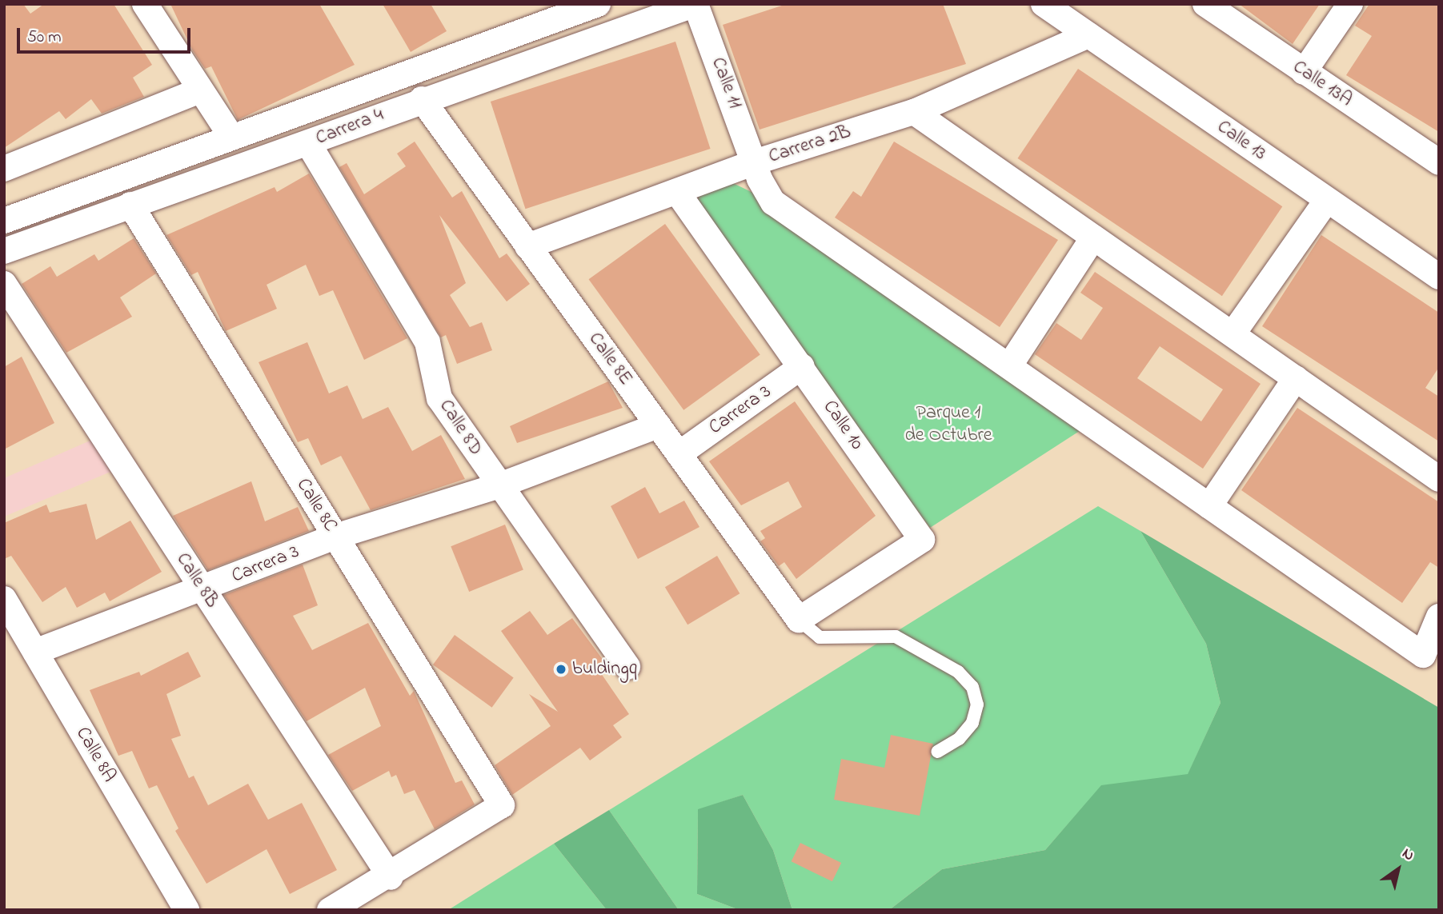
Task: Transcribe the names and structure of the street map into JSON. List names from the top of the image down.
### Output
{
  "streets": {
    "street": [
      "Calle 11",
      "Calle 13A",
      "Carrera 4",
      "Calle 13",
      "Carrera 2B",
      "Calle 8E",
      "Carrera 3",
      "Calle 10",
      "Calle 8D",
      "Calle 8C",
      "Calle 8B",
      "Calle 8A"
    ]
  },
  "crossings": [
    ["Calle 11", "Carrera 4"],
    ["Calle 11", "Carrera 2B"],
    ["Carrera 4", "Calle 8E"],
    ["Carrera 4", "Calle 8D"],
    ["Carrera 4", "Calle 8C"],
    ["Calle 13", "Carrera 2B"],
    ["Carrera 2B", "Calle 8E"],
    ["Carrera 2B", "Calle 10"],
    ["Calle 8E", "Carrera 3"],
    ["Calle 8E", "Calle 10"],
    ["Carrera 3", "Calle 10"],
    ["Carrera 3", "Calle 8D"],
    ["Carrera 3", "Calle 8C"],
    ["Carrera 3", "Calle 8B"],
    ["Carrera 3", "Calle 8A"],
    ["Calle 8C", "Calle 8B"]
  ],
  "parks": ["Parque 1 de Octubre"],
  "places": ["buldingq"],
  "scale_bar": "50 m",
  "north": "top right"
}
